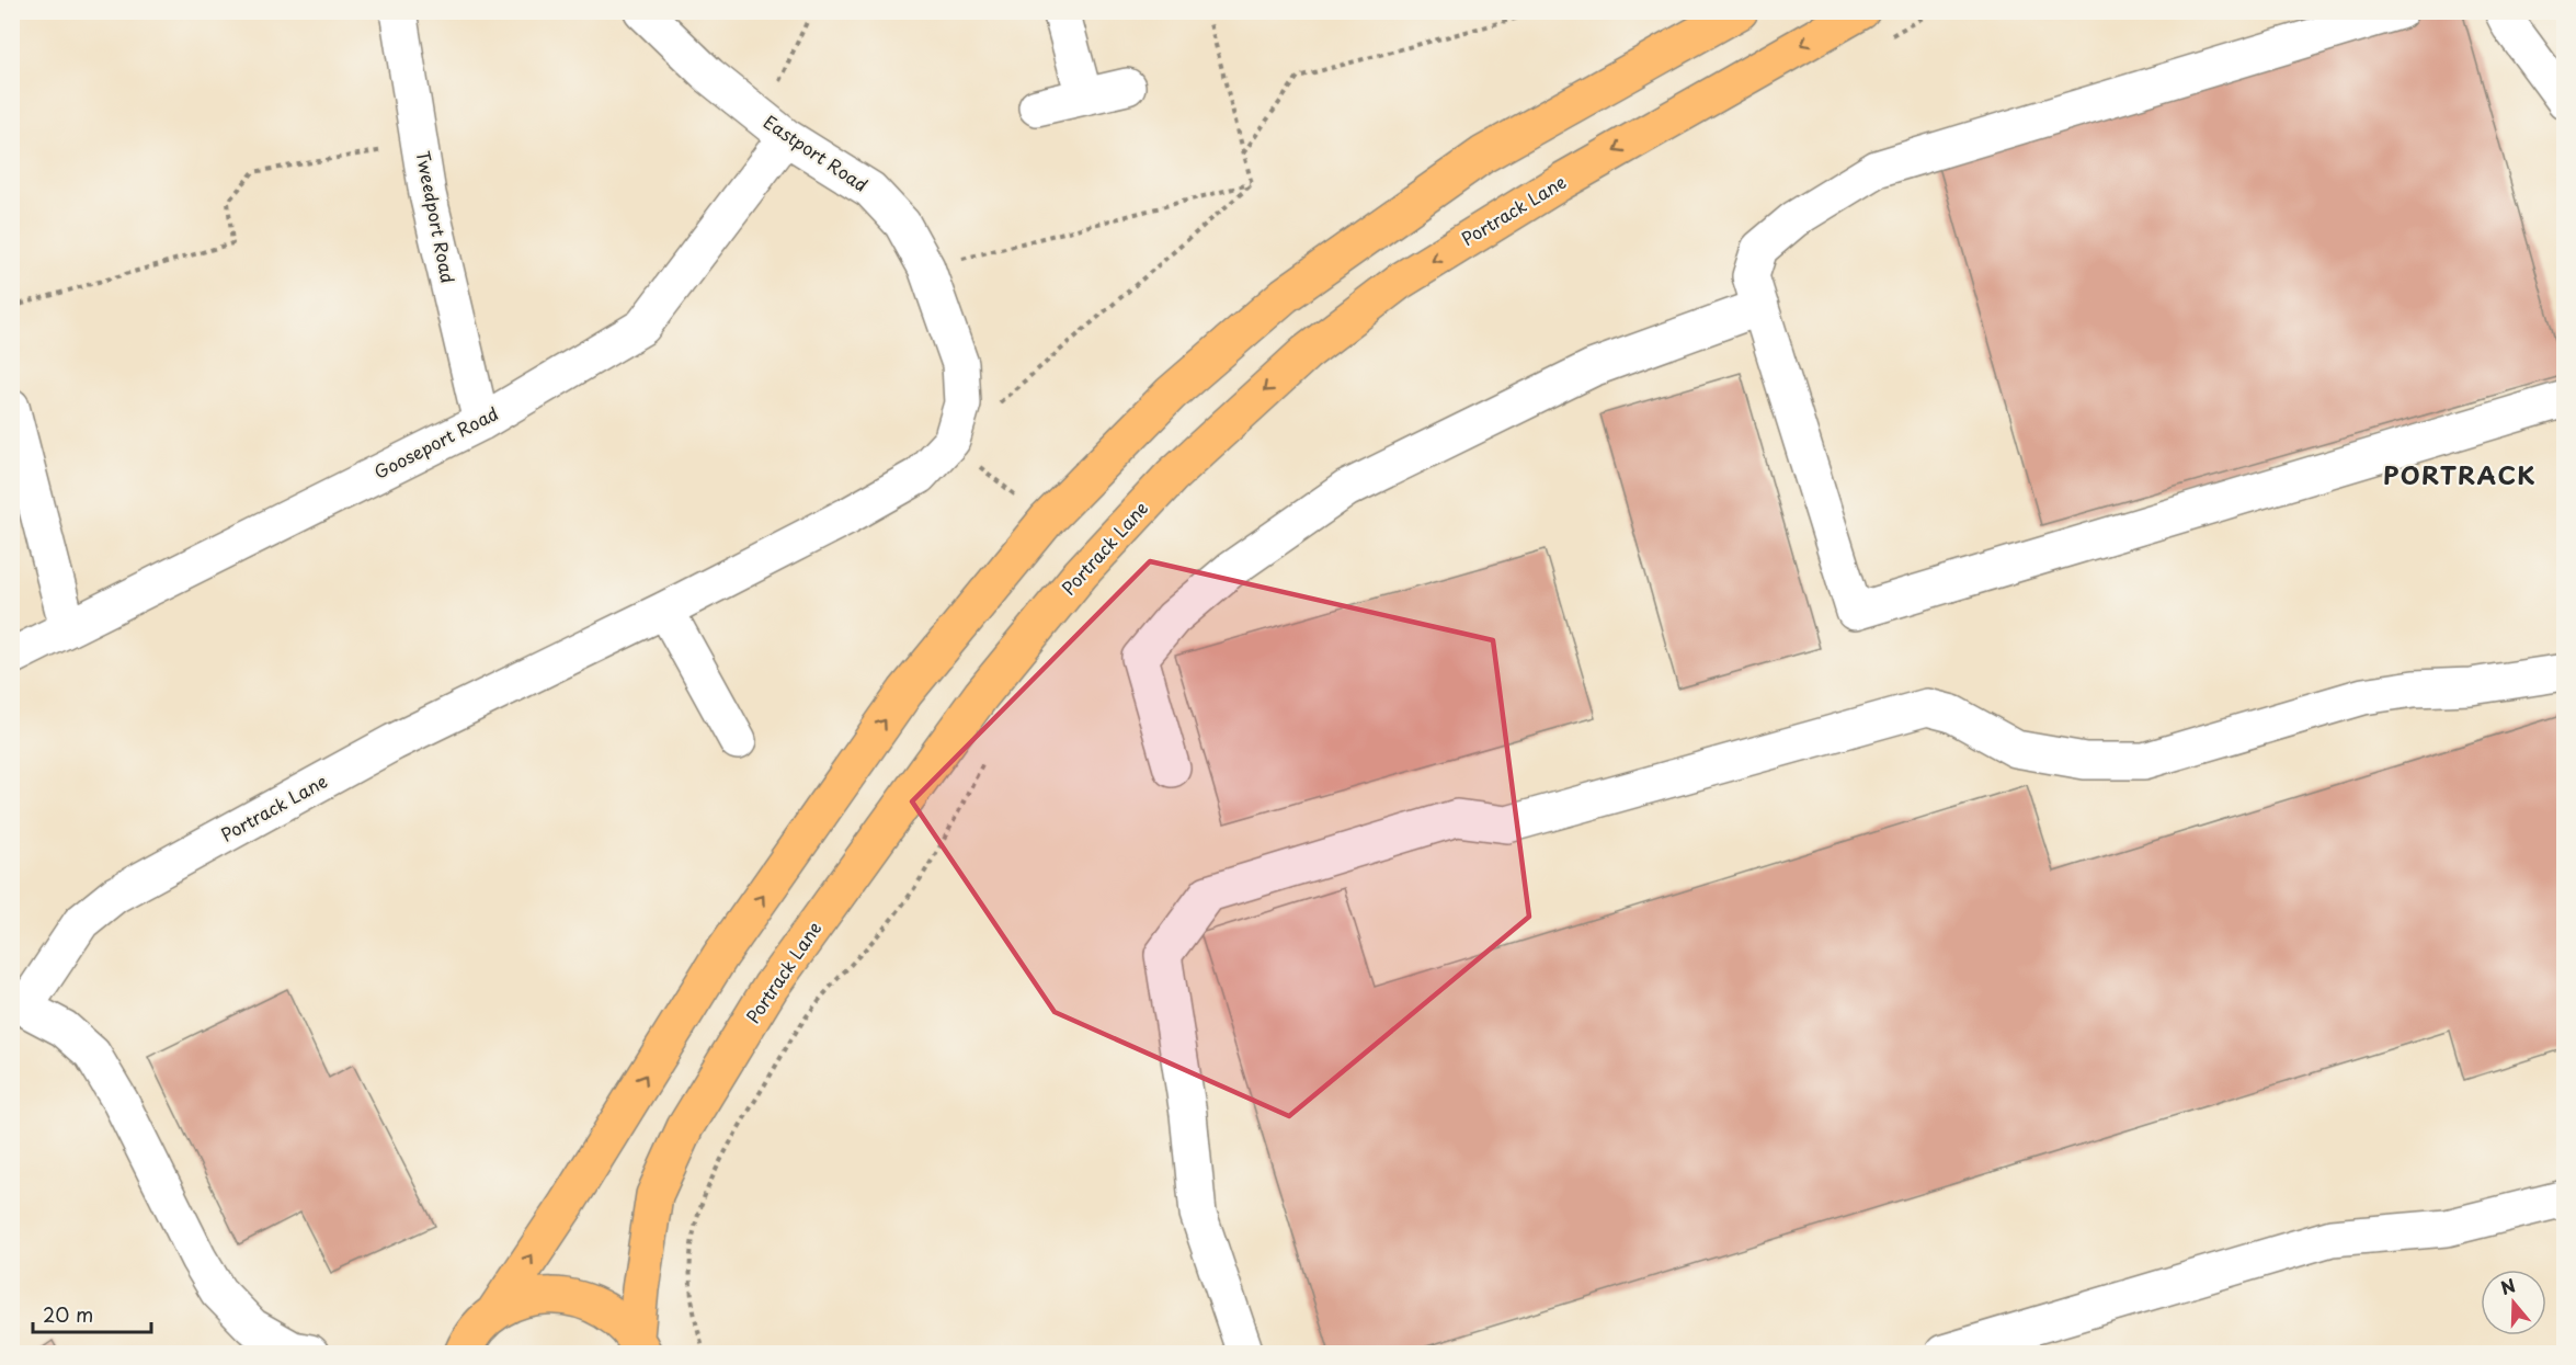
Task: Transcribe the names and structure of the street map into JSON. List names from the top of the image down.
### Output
{
  "streets": {
    "main road": ["Portrack Lane"],
    "street": ["Eastport Road", "Tweedport Road", "Gooseport Road"]
  },
  "crossings": [
    ["Eastport Road", "Portrack Lane"],
    ["Eastport Road", "Gooseport Road"],
    ["Tweedport Road", "Gooseport Road"]
  ],
  "districts": ["PORTRACK"],
  "scale_bar": "20 m",
  "north": "top"
}
